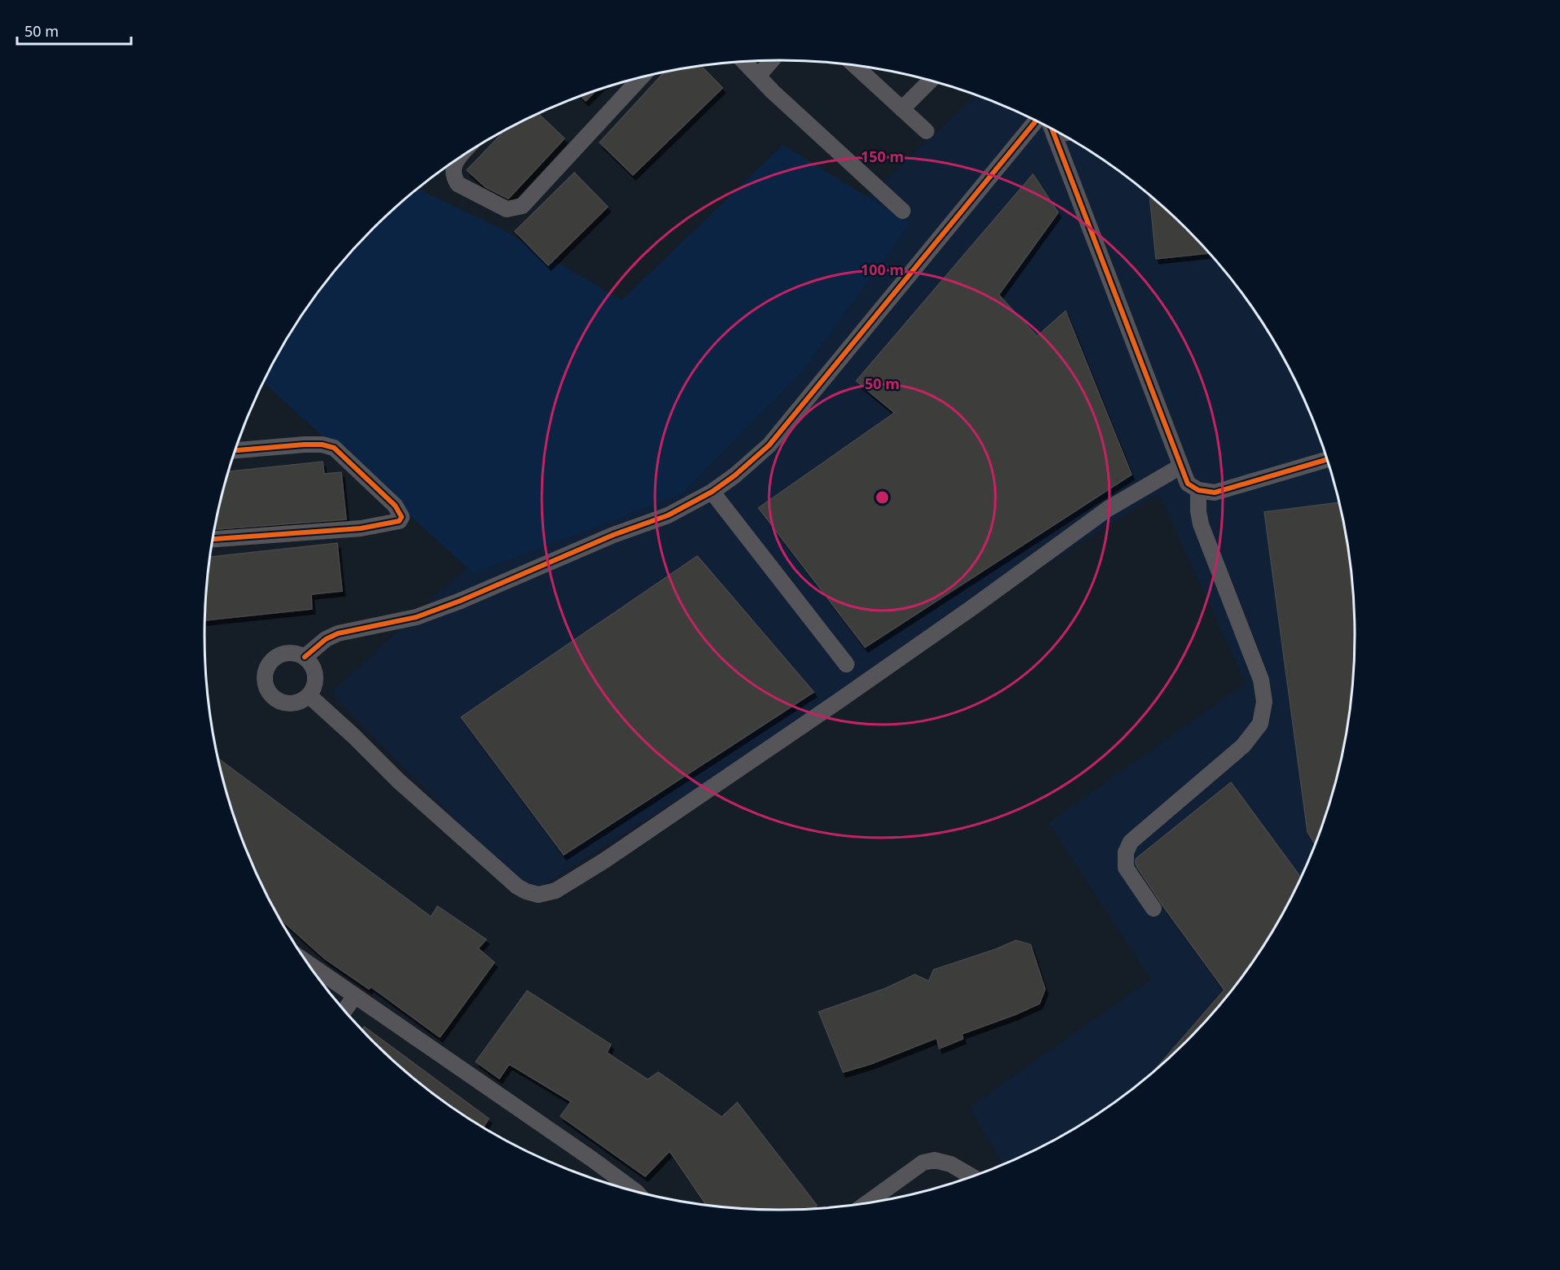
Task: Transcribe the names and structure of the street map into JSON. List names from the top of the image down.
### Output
{
  "scale_bar": "50 m",
  "rings": ["150 m", "100 m", "50 m"]
}
